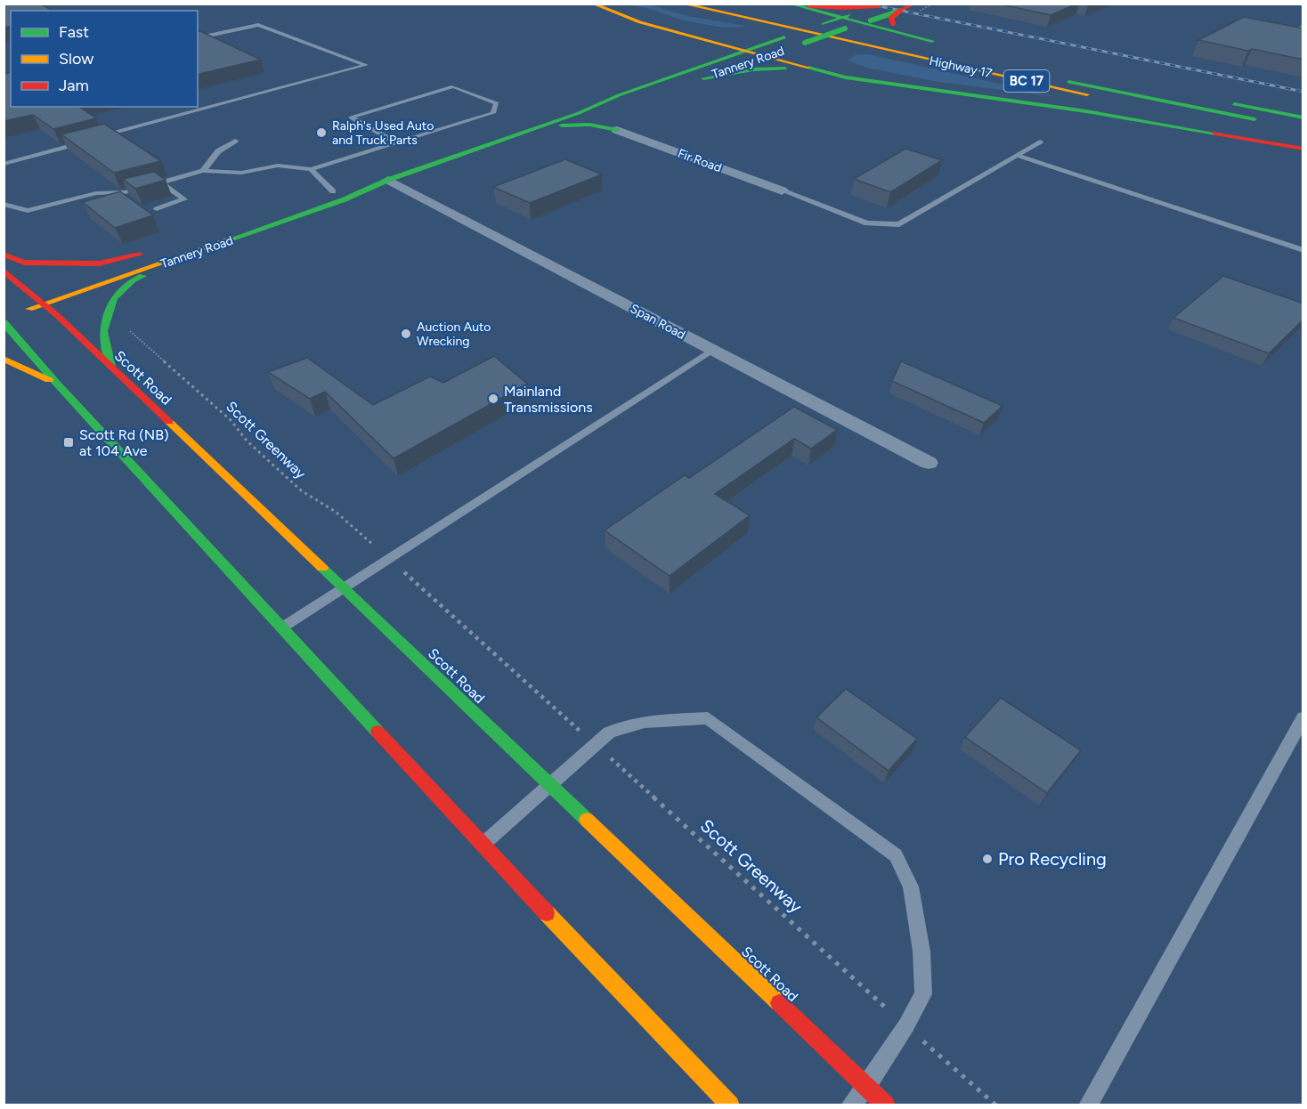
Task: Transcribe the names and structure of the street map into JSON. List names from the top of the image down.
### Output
{
  "streets": {
    "main road": [
      "Tannery Road",
      "Highway 17",
      "BC 17",
      "Scott Road"
    ],
    "street": ["Fir Road", "Span Road"],
    "path": ["Scott Greenway"]
  },
  "crossings": [
    ["Tannery Road", "Span Road"],
    ["Tannery Road", "Scott Road"]
  ],
  "places": {
    "other": [
      "Ralph's Used Auto and Truck Parts",
      "Auction Auto Wrecking",
      "Mainland Transmissions",
      "Pro Recycling"
    ],
    "transit": ["Scott Rd (NB) at 104 Ave"]
  },
  "legend": ["Fast", "Slow", "Jam"]
}
